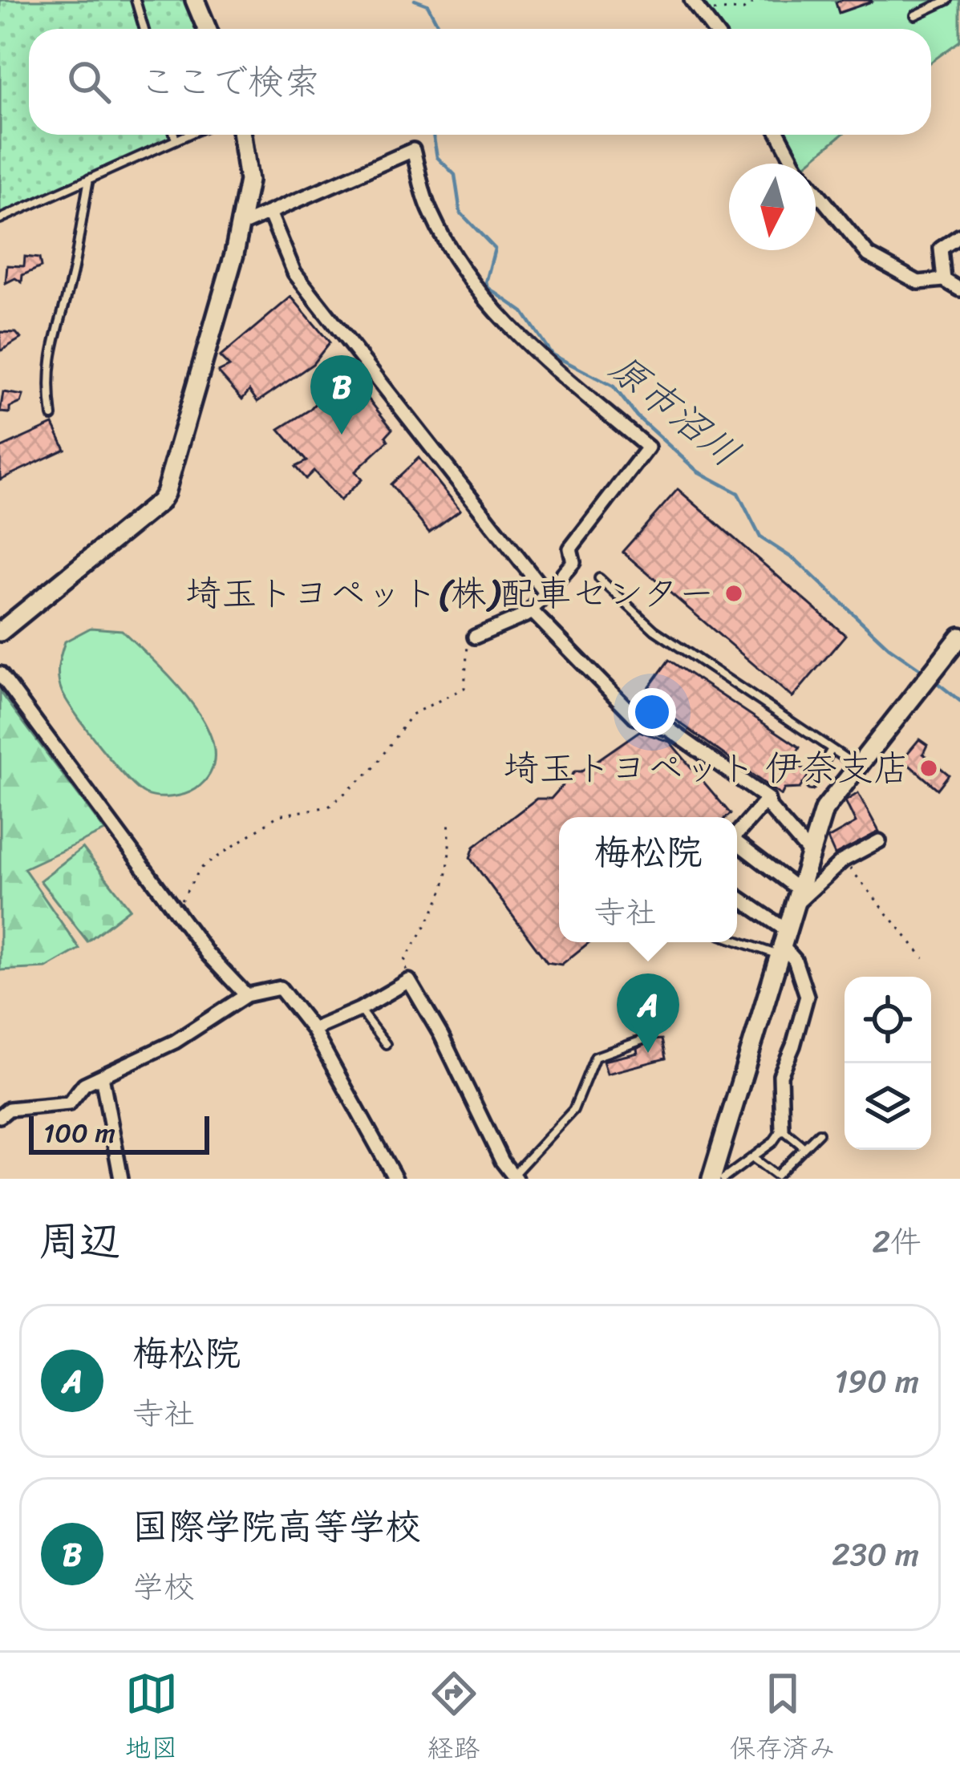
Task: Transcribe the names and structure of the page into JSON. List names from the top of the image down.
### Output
{
  "water": ["原市沼川"],
  "places": ["埼玉トヨペット(株)配車センター", "埼玉トヨペット 伊奈支店"],
  "scale_bar": "100 m",
  "north": "bottom",
  "page": {
    "search": "ここで検索",
    "pins": ["B", "A"],
    "popup": ["梅松院", "寺社"],
    "scale": "100 m",
    "heading": ["周辺", "2件"],
    "list": [
      {
        "mark": "A",
        "name": "梅松院",
        "note": "寺社",
        "value": "190 m"
      },
      {
        "mark": "B",
        "name": "国際学院高等学校",
        "note": "学校",
        "value": "230 m"
      }
    ],
    "nav": ["地図", "経路", "保存済み"]
  }
}
